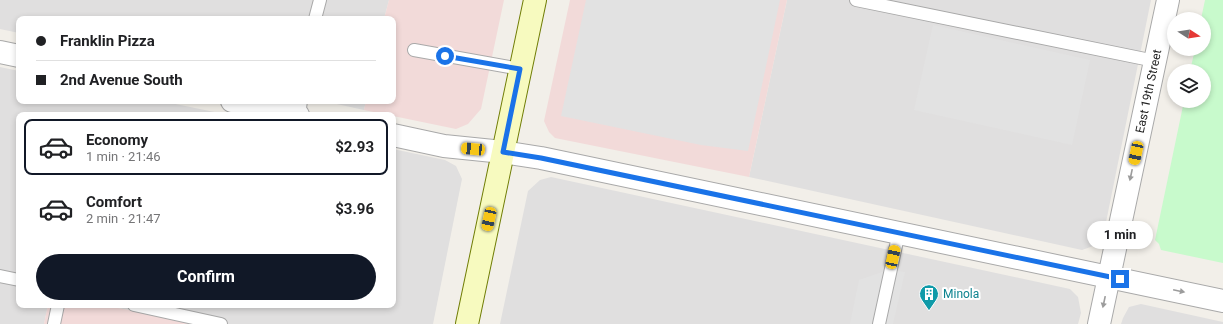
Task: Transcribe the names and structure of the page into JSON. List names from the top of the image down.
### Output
{
  "streets": {
    "street": ["East 19th Street"]
  },
  "one_way": ["East 19th Street"],
  "places": {
    "building": ["Minola"]
  },
  "north": "right",
  "page": {
    "banner": ["Franklin Pizza", "2nd Avenue South"],
    "list": [
      {
        "name": "Economy",
        "note": "1 min · 21:46",
        "value": "$2.93"
      },
      {
        "name": "Comfort",
        "note": "2 min · 21:47",
        "value": "$3.96"
      }
    ],
    "bubble": "1 min",
    "buttons": "Confirm"
  }
}
